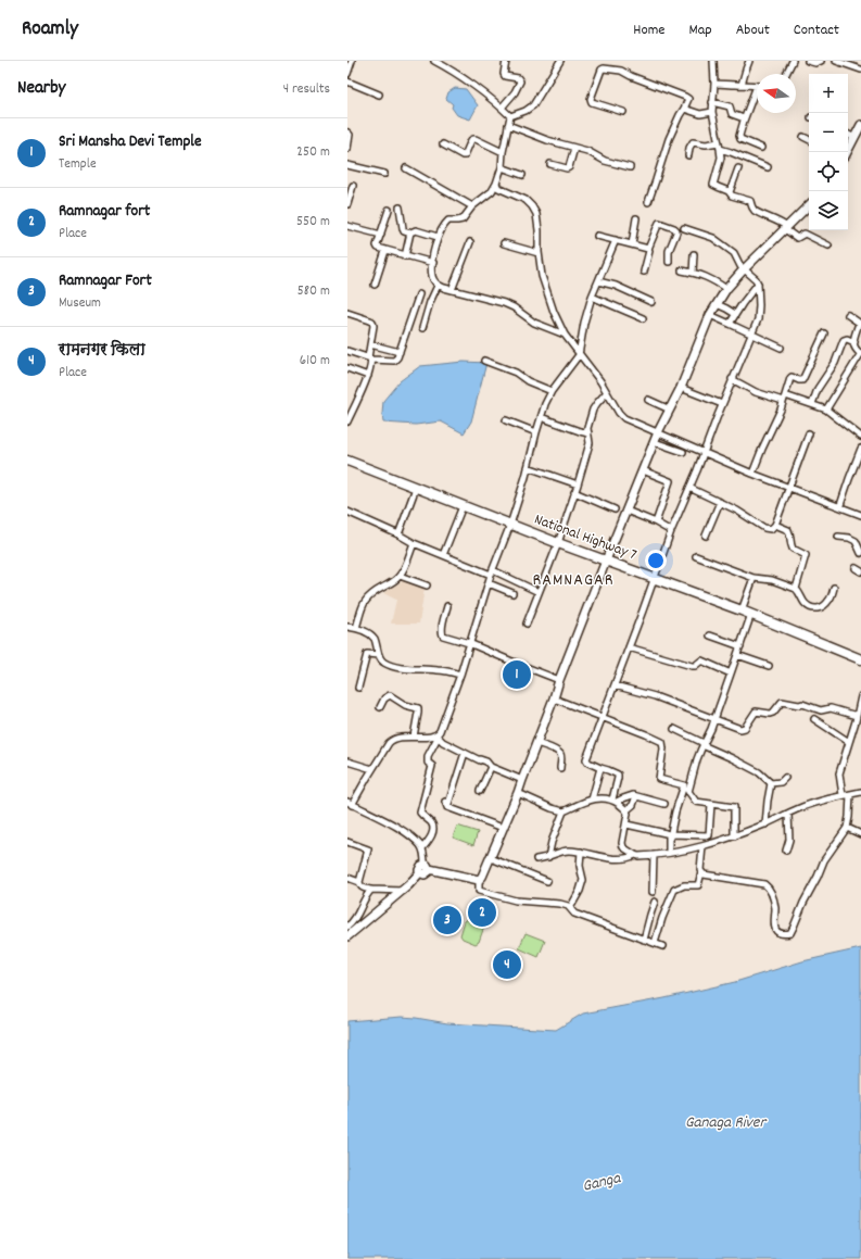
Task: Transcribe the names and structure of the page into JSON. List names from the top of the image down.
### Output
{
  "streets": {
    "main road": ["National Highway 7"]
  },
  "districts": ["RAMNAGAR"],
  "water": ["Ganaga River", "Ganga"],
  "north": "left",
  "page": {
    "header": "Roamly",
    "nav": [
      "Home",
      "Map",
      "About",
      "Contact"
    ],
    "heading": ["Nearby", "4 results"],
    "map_buttons": ["+", "−"],
    "list": [
      {
        "mark": "1",
        "name": "Sri Mansha Devi Temple",
        "note": "Temple",
        "value": "250 m"
      },
      {
        "mark": "2",
        "name": "Ramnagar fort",
        "note": "Place",
        "value": "550 m"
      },
      {
        "mark": "3",
        "name": "Ramnagar Fort",
        "note": "Museum",
        "value": "580 m"
      },
      {
        "mark": "4",
        "name": "रामनगर किला",
        "note": "Place",
        "value": "610 m"
      }
    ],
    "pins": [
      "1",
      "2",
      "3",
      "4"
    ]
  }
}
